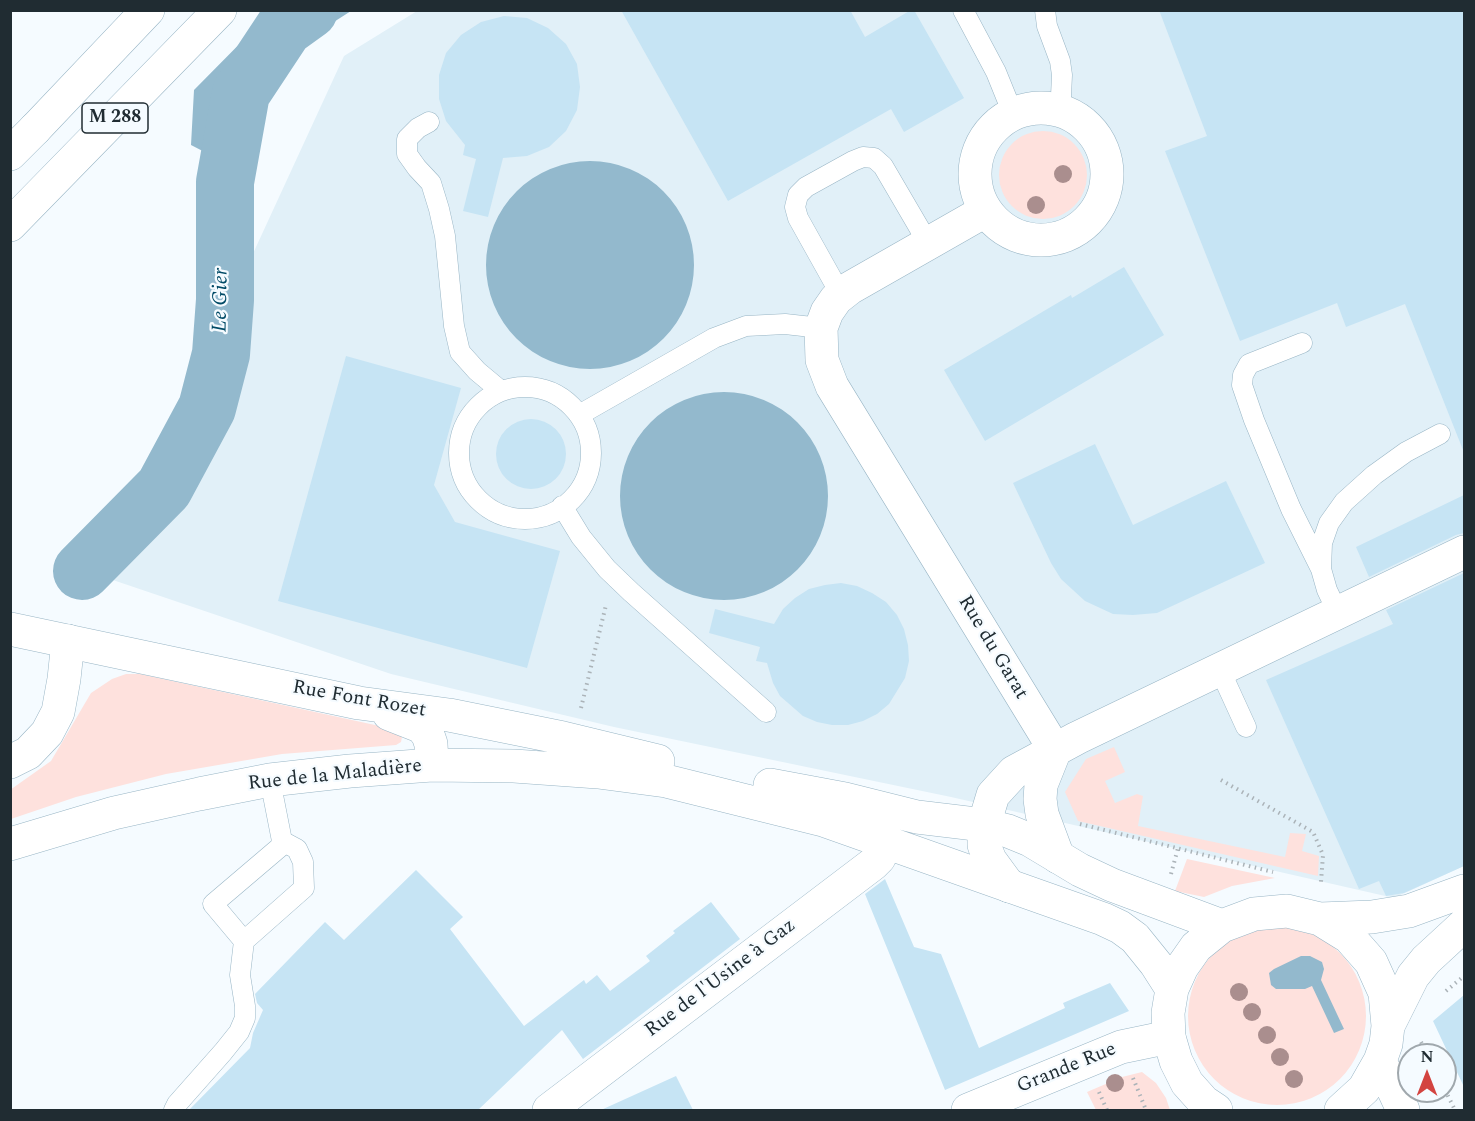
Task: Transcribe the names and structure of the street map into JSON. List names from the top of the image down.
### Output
{
  "streets": {
    "main road": [
      "M 288",
      "Rue du Garat",
      "Rue Font Rozet",
      "Rue de la Maladière",
      "Rue de l'Usine à Gaz",
      "Grande Rue"
    ]
  },
  "water": ["Le Gier"],
  "north": "top"
}
